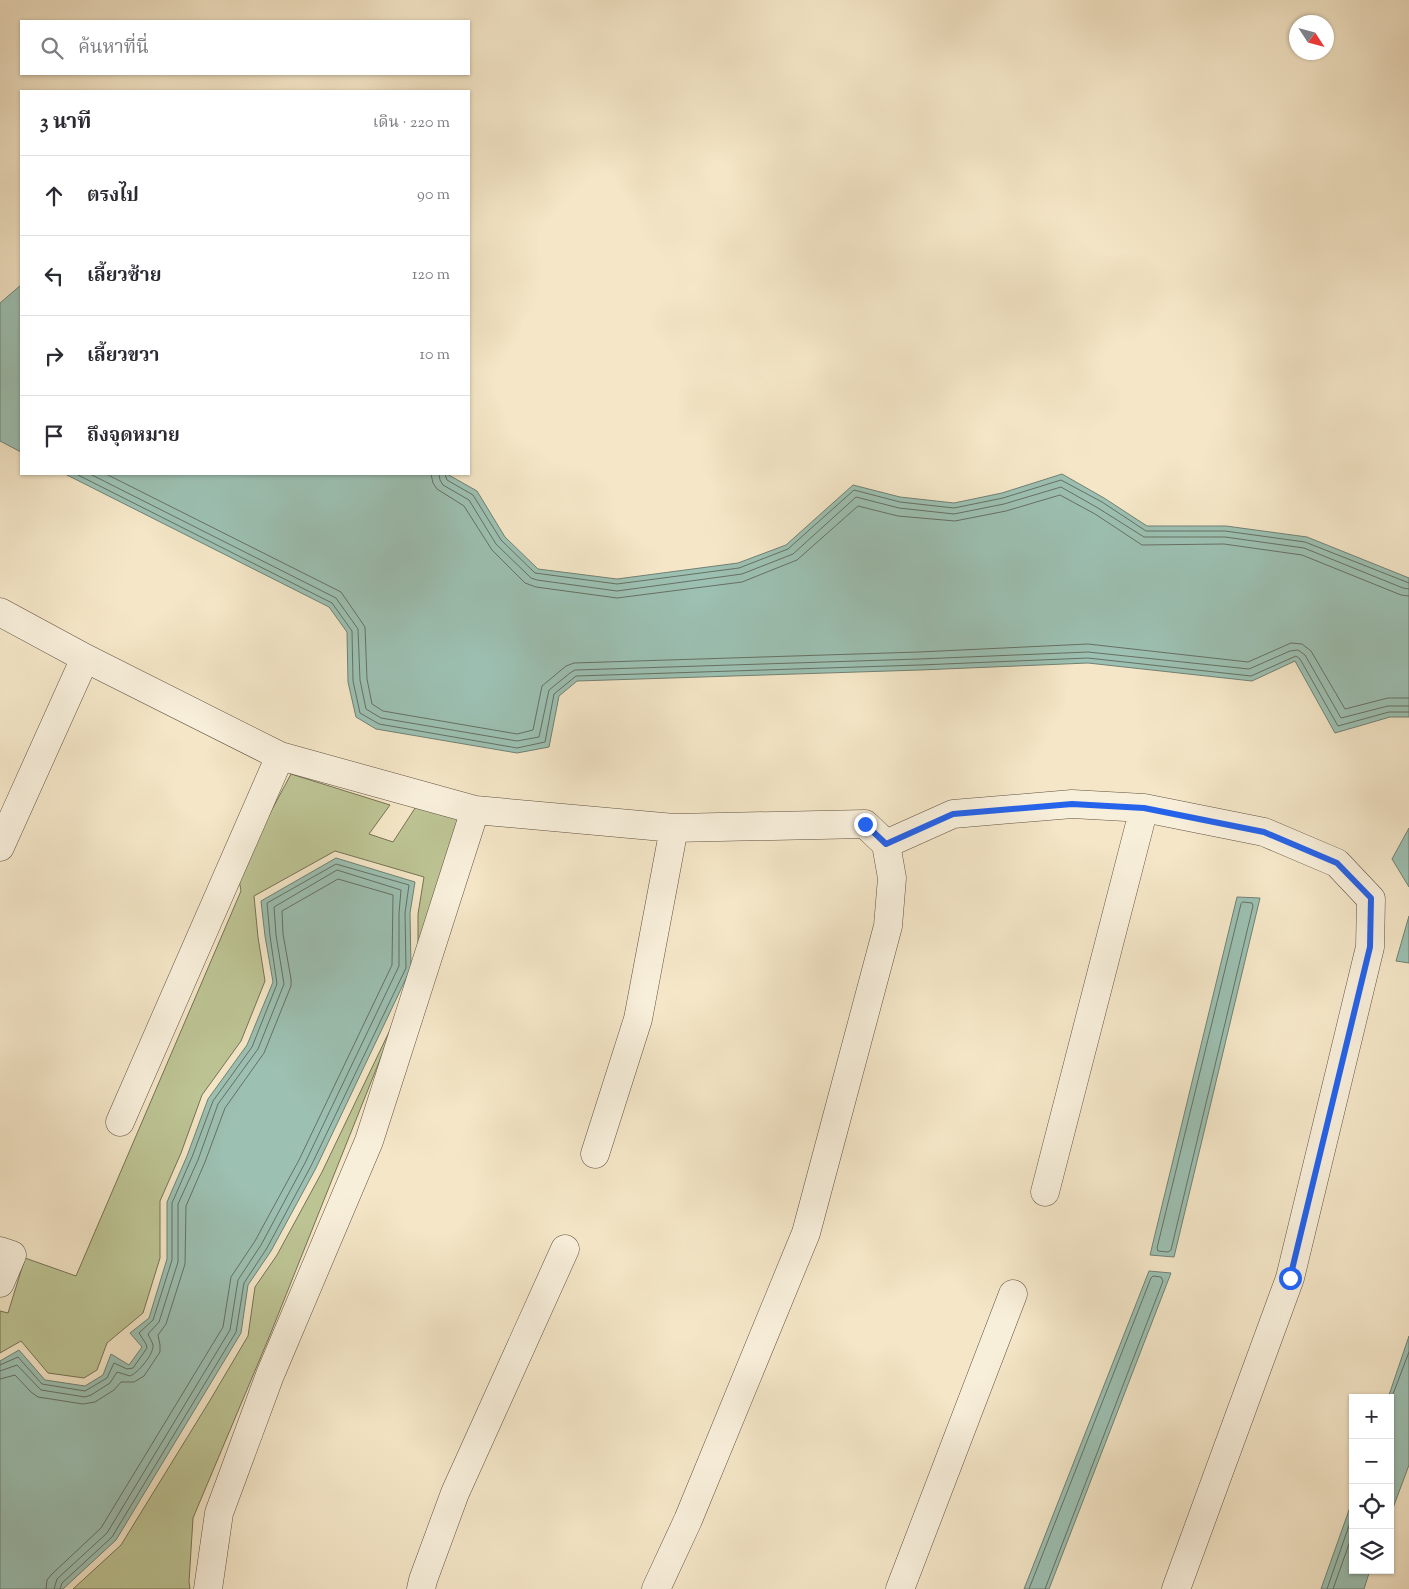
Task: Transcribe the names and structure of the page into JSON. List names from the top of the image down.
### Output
{
  "north": "bottom right",
  "page": {
    "search": "ค้นหาที่นี่",
    "heading": ["3 นาที", "เดิน · 220 m"],
    "list": [
      ["ตรงไป", "90 m"],
      ["เลี้ยวซ้าย", "120 m"],
      ["เลี้ยวขวา", "10 m"],
      "ถึงจุดหมาย"
    ],
    "map_buttons": ["+", "−"]
  }
}
